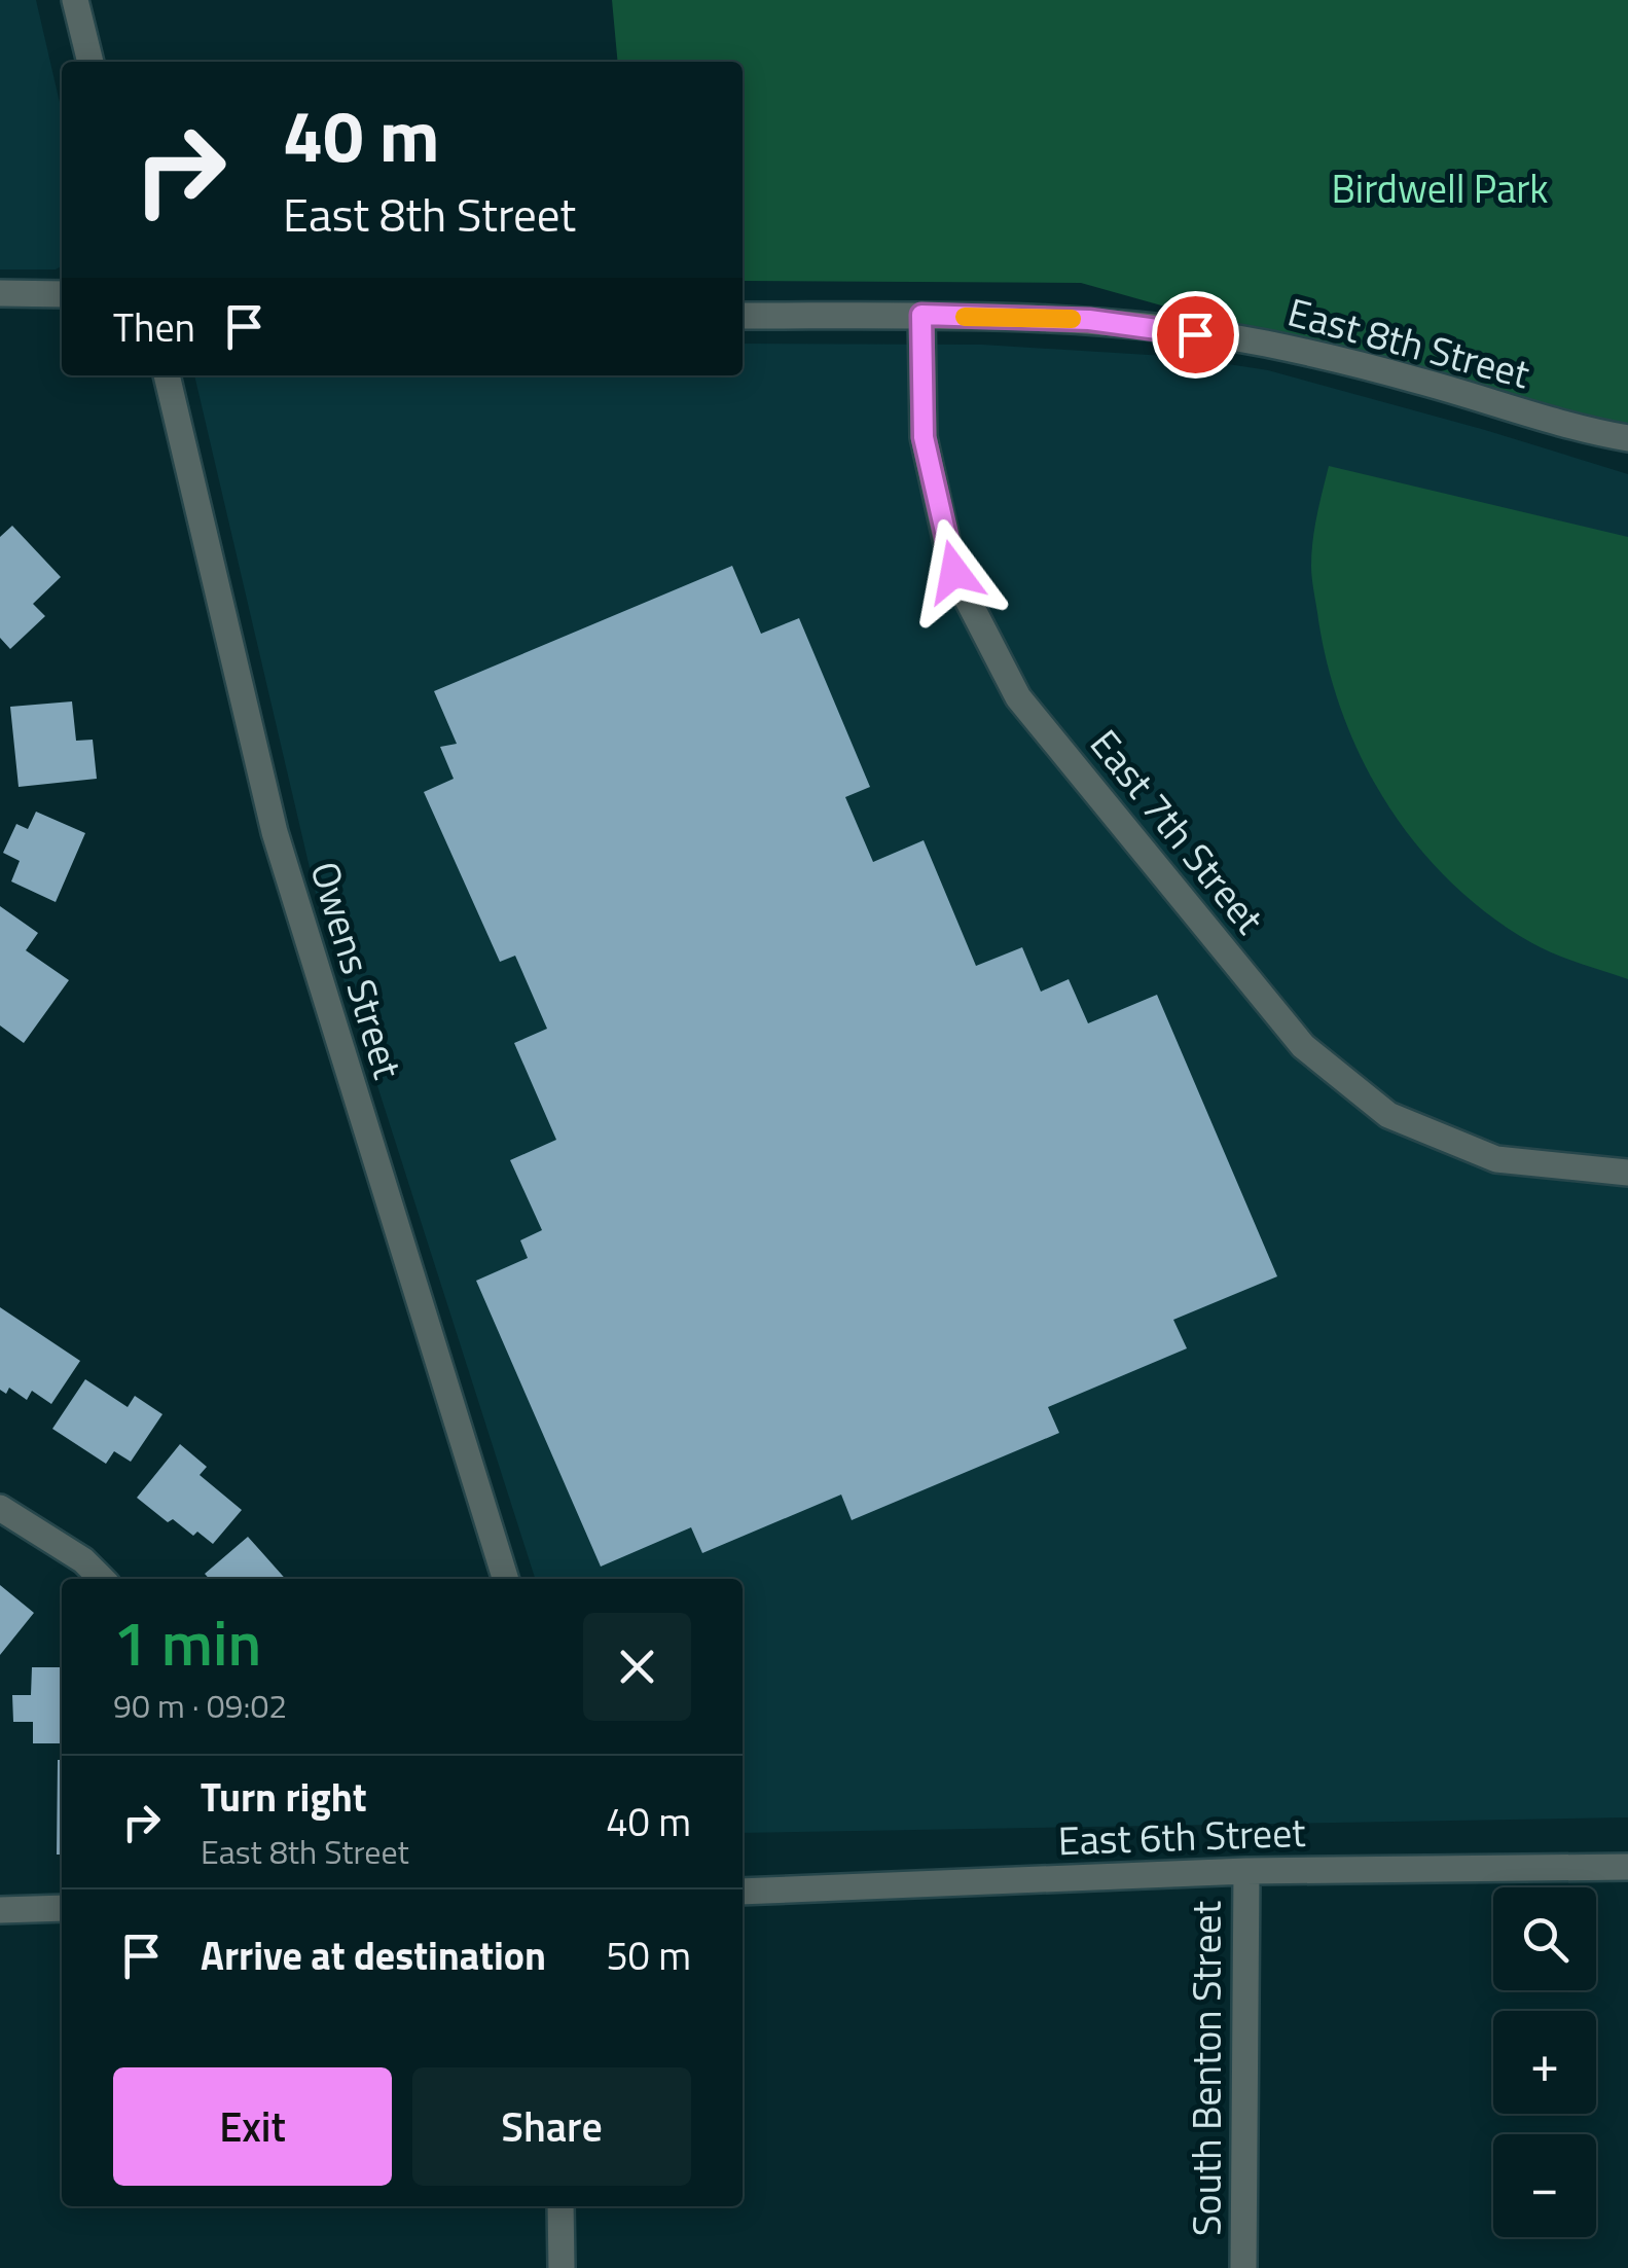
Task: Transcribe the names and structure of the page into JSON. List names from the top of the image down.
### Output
{
  "streets": {
    "street": [
      "East 8th Street",
      "East 7th Street",
      "Owens Street",
      "East 6th Street",
      "South Benton Street"
    ]
  },
  "crossings": [
    ["East 8th Street", "East 7th Street"],
    ["East 6th Street", "South Benton Street"]
  ],
  "parks": ["Birdwell Park"],
  "page": {
    "turn": ["40 m", "East 8th Street"],
    "then": "Then",
    "heading": ["1 min", "90 m · 09:02"],
    "list": [
      {
        "name": "Turn right",
        "note": "East 8th Street",
        "value": "40 m"
      },
      {
        "name": "Arrive at destination",
        "value": "50 m"
      }
    ],
    "map_buttons": ["+", "−"],
    "buttons": ["Exit", "Share"]
  }
}
